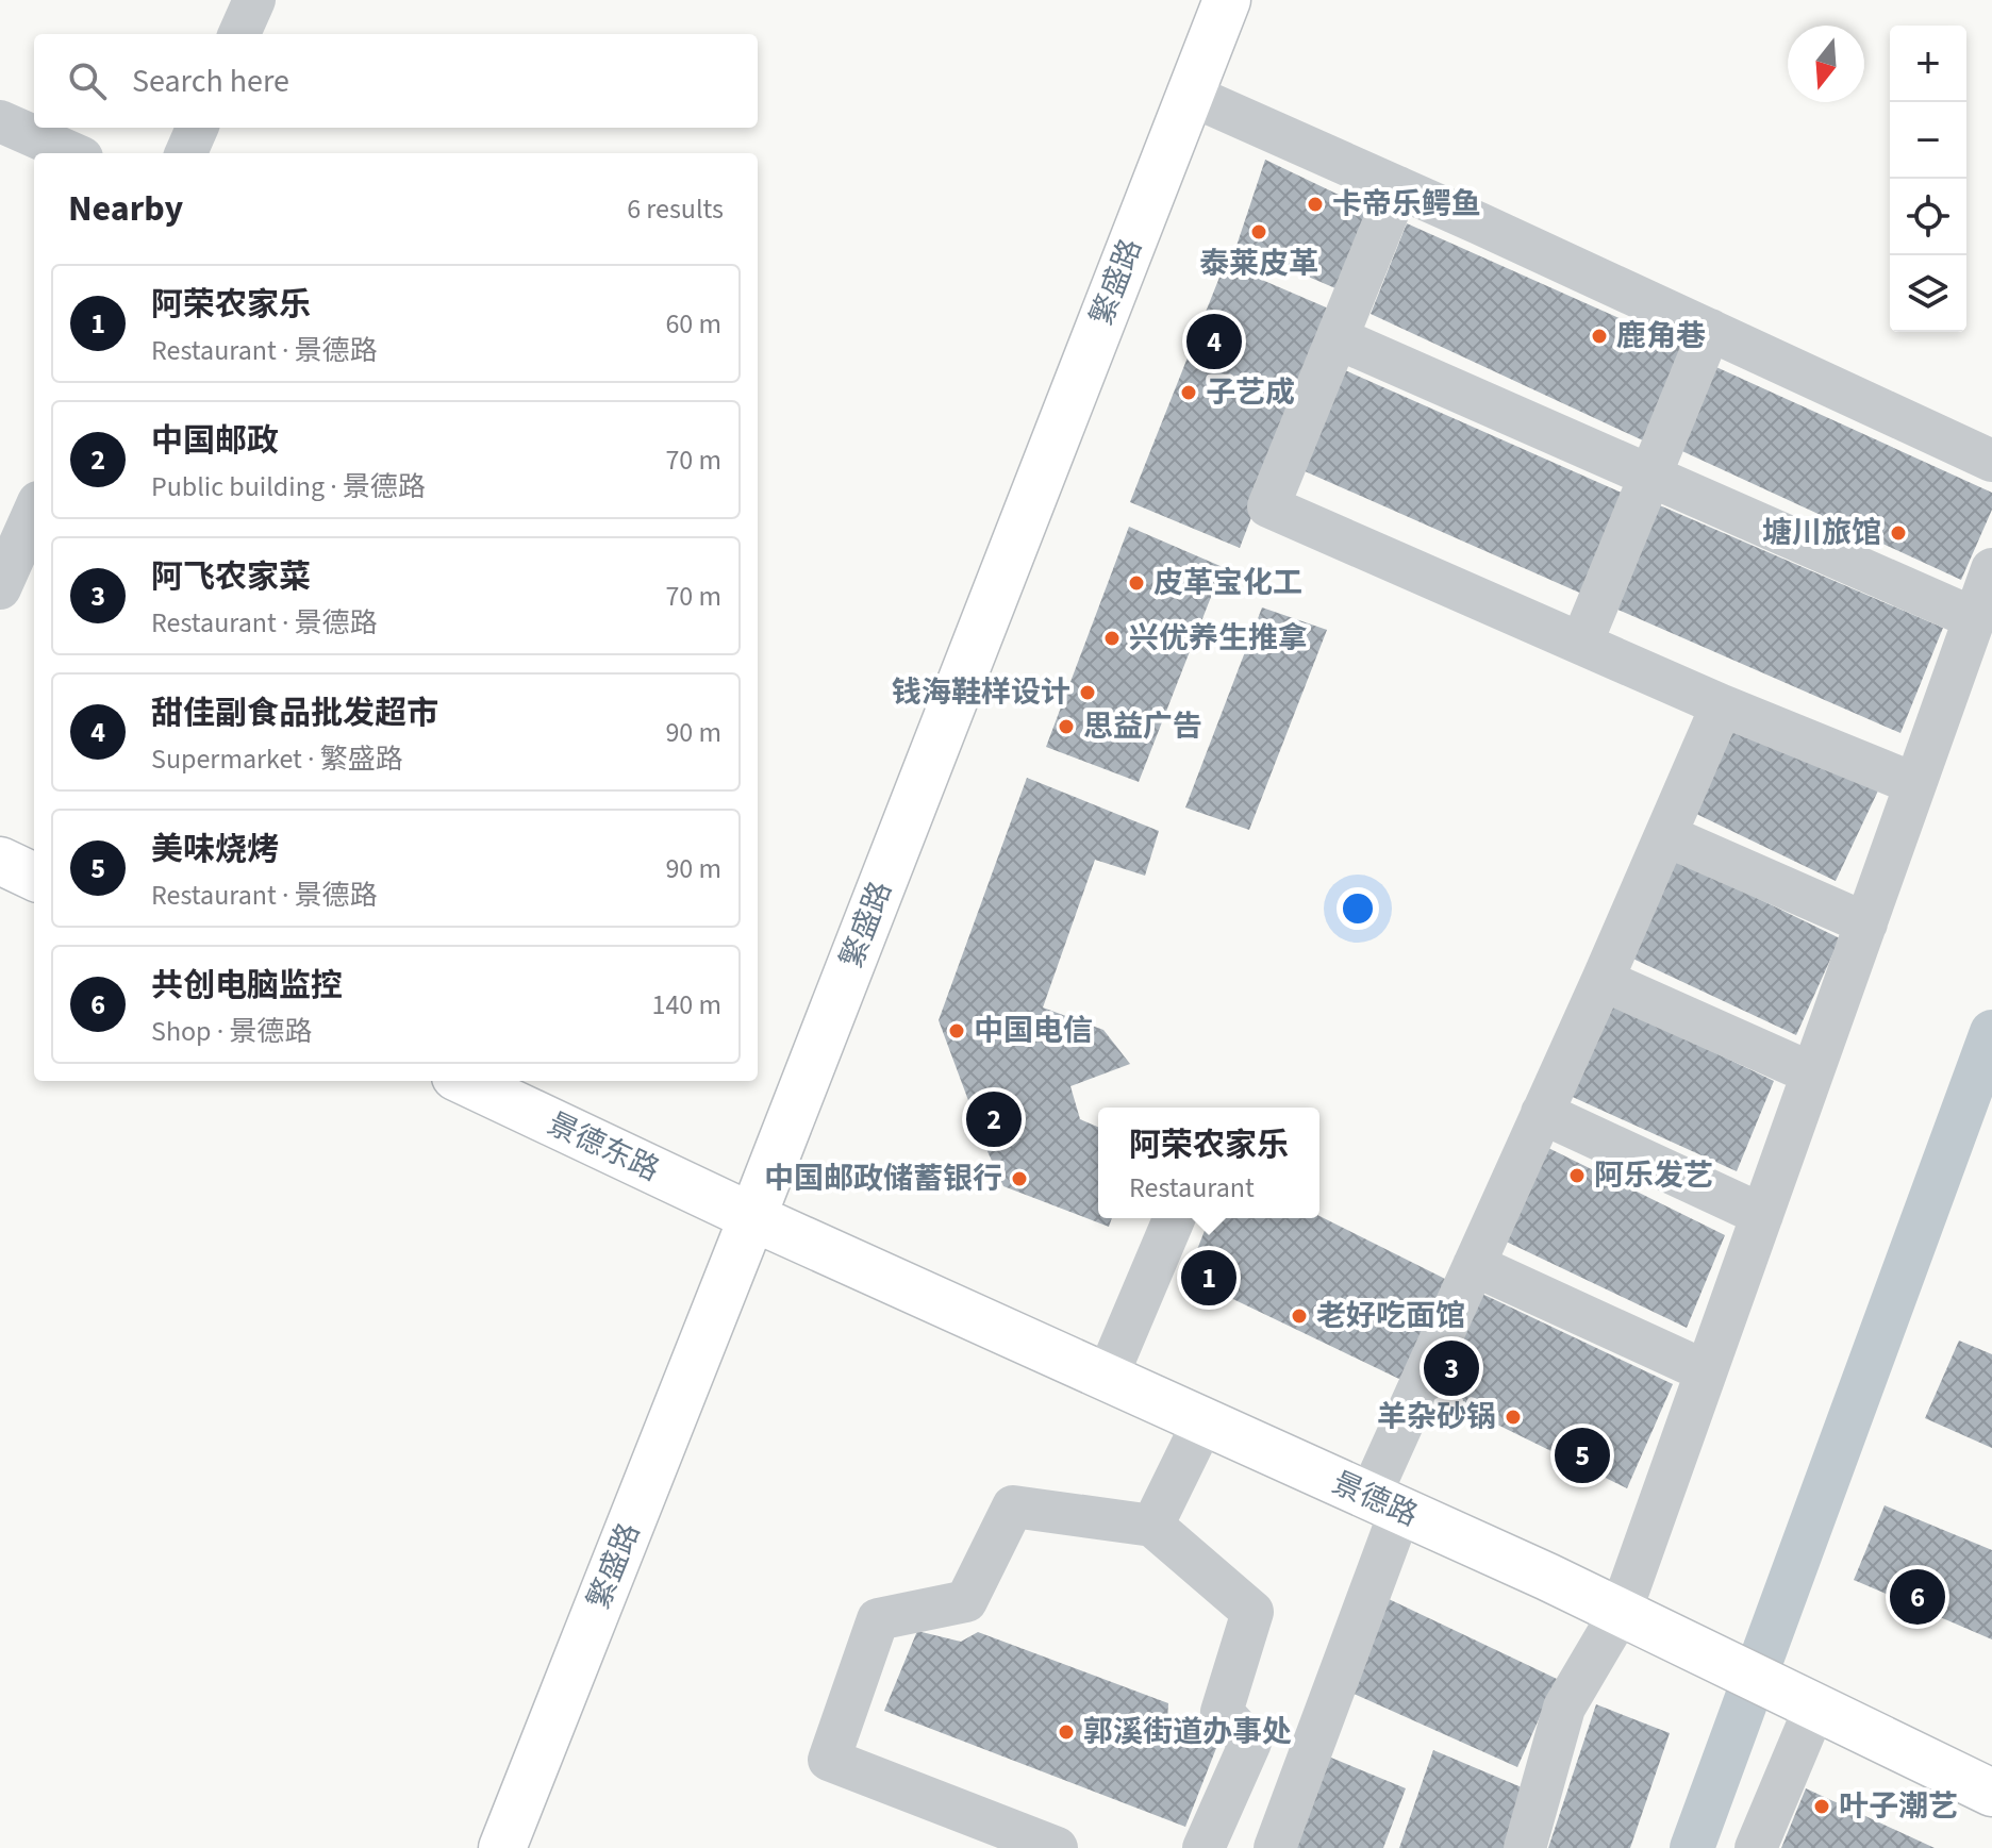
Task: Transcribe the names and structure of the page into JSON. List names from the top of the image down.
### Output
{
  "streets": {
    "main road": ["繁盛路", "景德东路", "景德路"]
  },
  "crossings": [
    ["繁盛路", "景德东路"],
    ["繁盛路", "景德路"],
    ["景德东路", "景德路"]
  ],
  "places": [
    "卡帝乐鳄鱼",
    "泰莱皮革",
    "鹿角巷",
    "子艺成",
    "塘川旅馆",
    "皮革宝化工",
    "兴优养生推拿",
    "钱海鞋样设计",
    "思益广告",
    "中国电信",
    "阿乐发艺",
    "中国邮政储蓄银行",
    "老好吃面馆",
    "羊杂砂锅",
    "郭溪街道办事处",
    "叶子潮艺"
  ],
  "north": "bottom",
  "page": {
    "map_buttons": ["+", "−"],
    "search": "Search here",
    "heading": ["Nearby", "6 results"],
    "list": [
      {
        "mark": "1",
        "name": "阿荣农家乐",
        "note": "Restaurant · 景德路",
        "value": "60 m"
      },
      {
        "mark": "2",
        "name": "中国邮政",
        "note": "Public building · 景德路",
        "value": "70 m"
      },
      {
        "mark": "3",
        "name": "阿飞农家菜",
        "note": "Restaurant · 景德路",
        "value": "70 m"
      },
      {
        "mark": "4",
        "name": "甜佳副食品批发超市",
        "note": "Supermarket · 繁盛路",
        "value": "90 m"
      },
      {
        "mark": "5",
        "name": "美味烧烤",
        "note": "Restaurant · 景德路",
        "value": "90 m"
      },
      {
        "mark": "6",
        "name": "共创电脑监控",
        "note": "Shop · 景德路",
        "value": "140 m"
      }
    ],
    "pins": [
      "4",
      "2",
      "1",
      "3",
      "5",
      "6"
    ],
    "popup": ["阿荣农家乐", "Restaurant"]
  }
}
